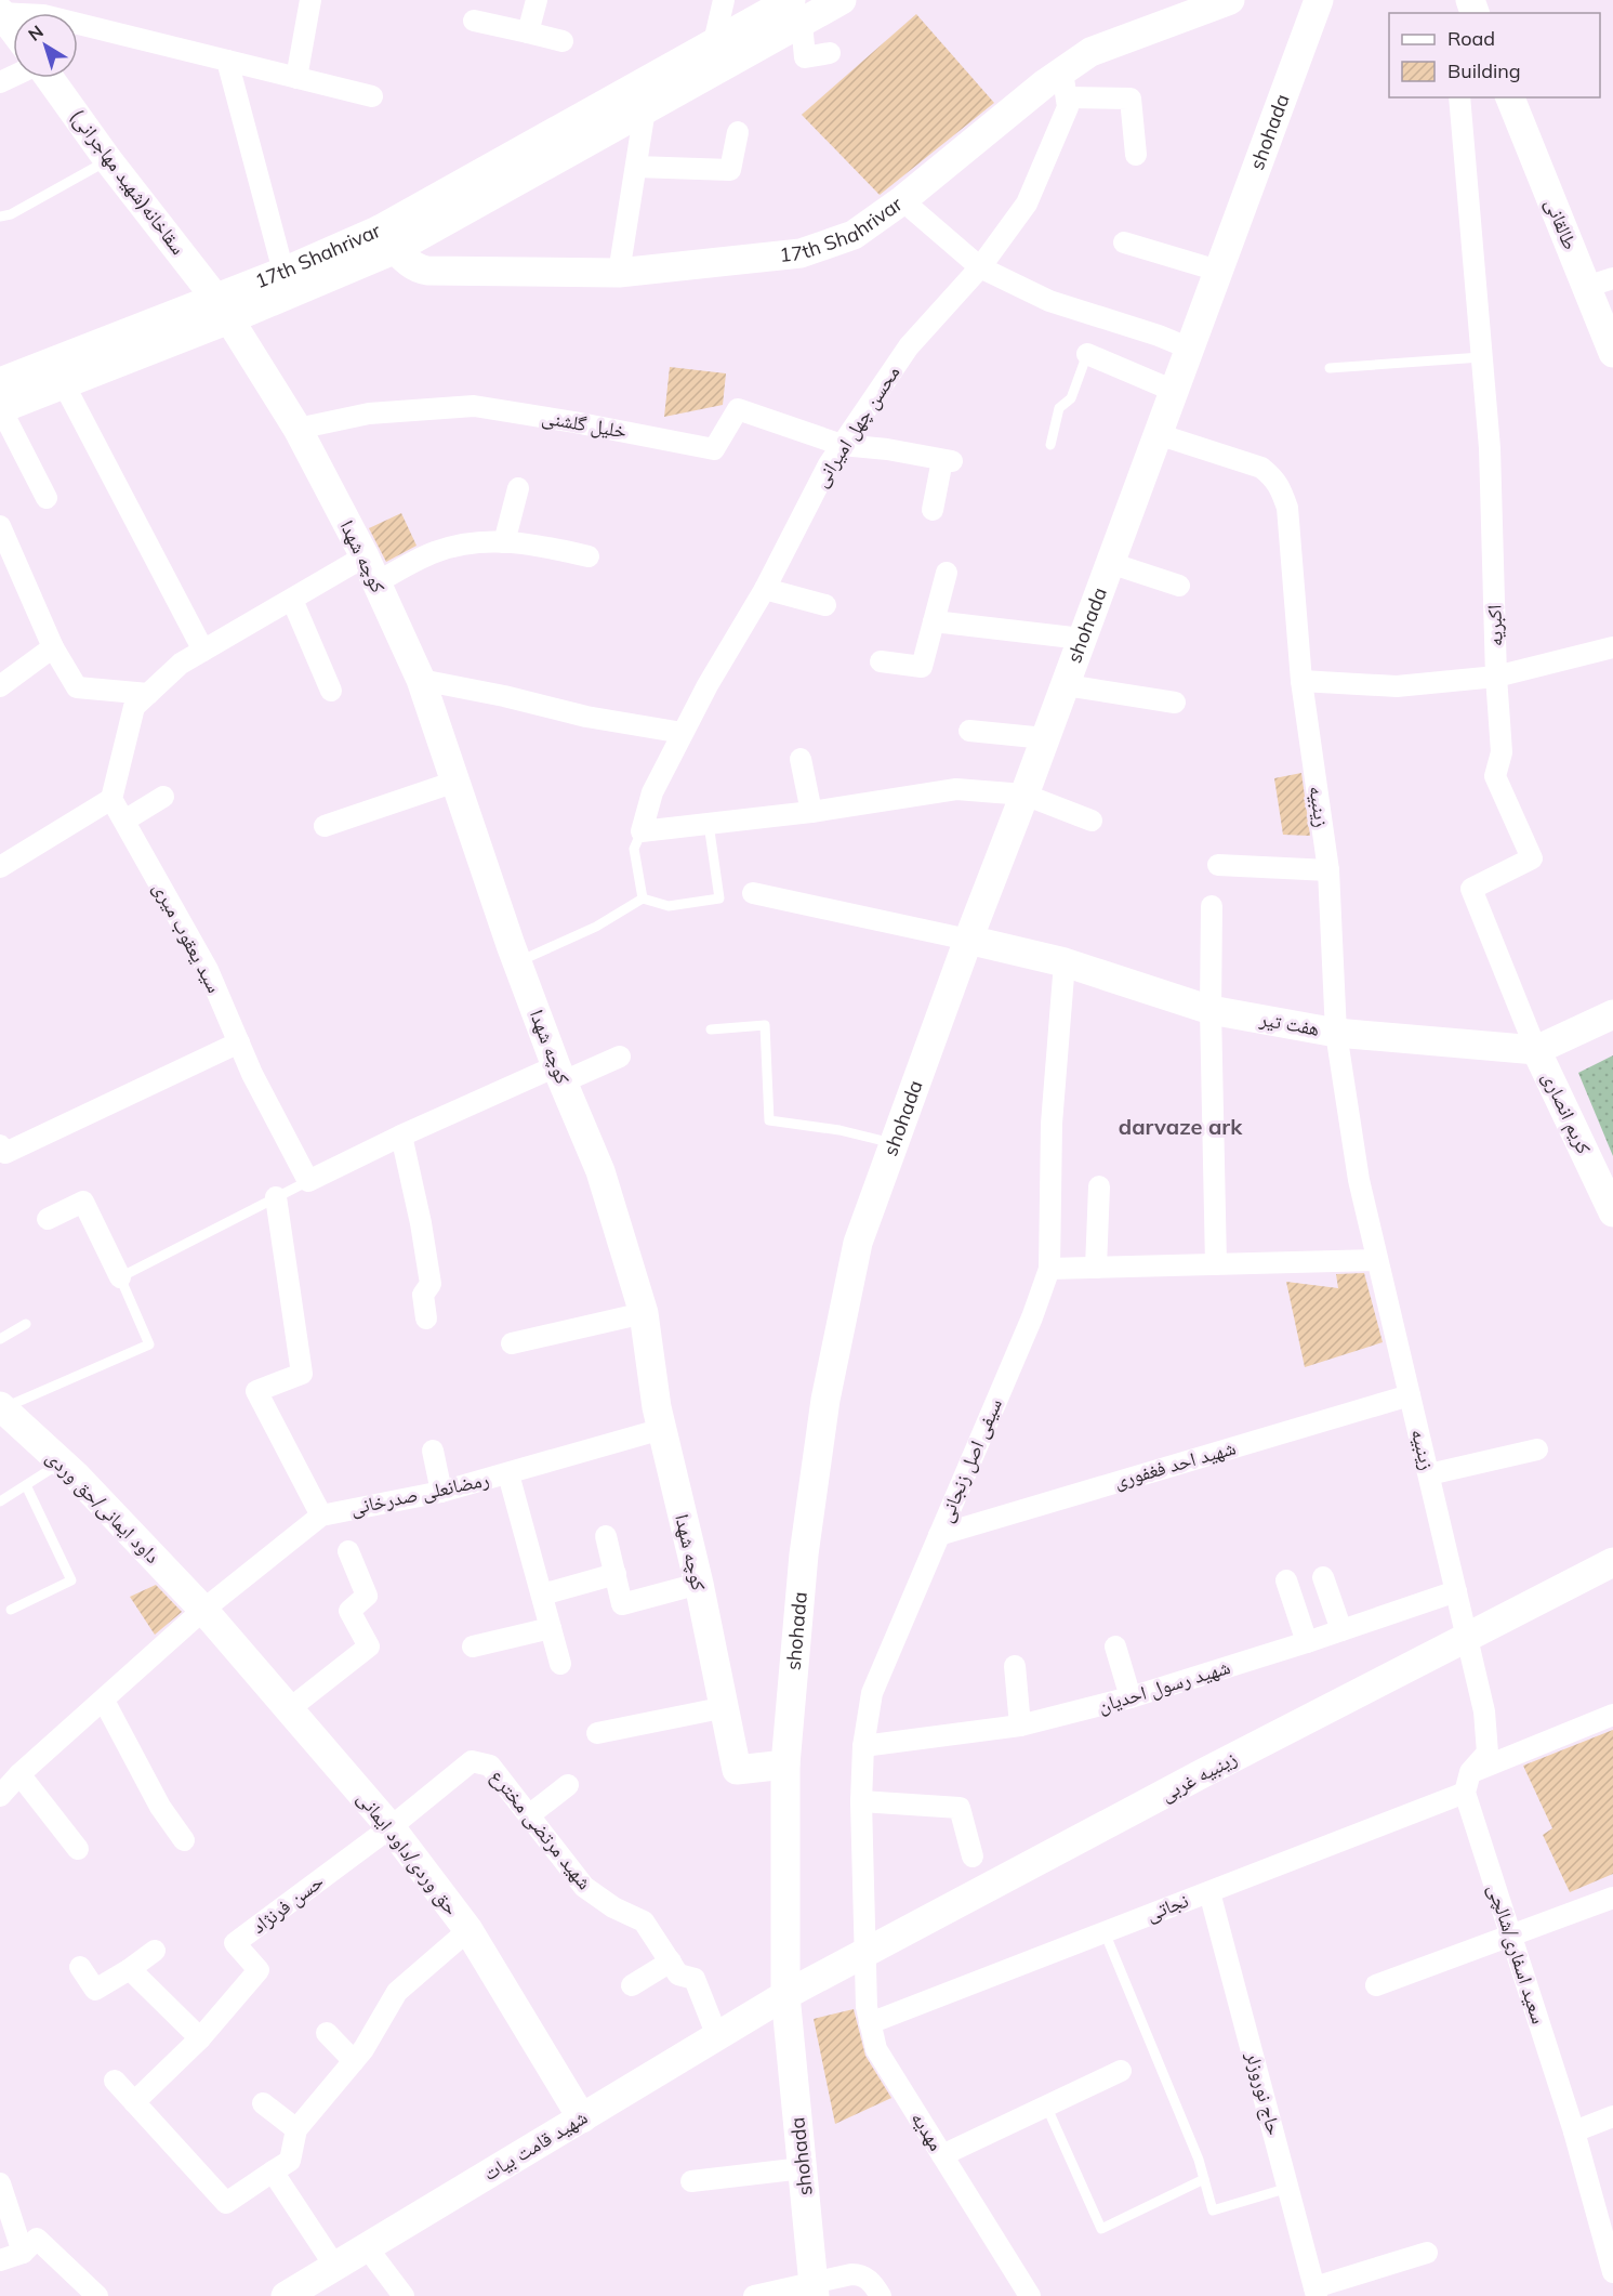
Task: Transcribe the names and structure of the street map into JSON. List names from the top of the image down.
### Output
{
  "streets": {
    "main road": [
      "shohada",
      "سقاخانه(شهید مهاجرانی)",
      "طالقانی",
      "17th Shahrivar",
      "کوچه شهدا",
      "هفت تیر",
      "کریم انصاری",
      "داود ایمانی/حق وردی",
      "زینبیه غربی",
      "حق وردی/داود ایمانی",
      "شهید قامت بیات"
    ],
    "street": [
      "خلیل گلشنی",
      "محسن چهل امیرانی",
      "اکبریه",
      "زینبیه",
      "سید یعقوب میری",
      "سیفی اصل زنجانی",
      "شهید احد فغفوری",
      "رمضانعلی صدرخانی",
      "شهید رسول احدیان",
      "شهید مرتضی مخترع",
      "حسن فرنژاد",
      "نجاتی",
      "سعید اسفاری/شالچی",
      "حاج نوروزلر",
      "مهدیه"
    ]
  },
  "crossings": [
    ["shohada", "کوچه شهدا"],
    ["shohada", "زینبیه"],
    ["shohada", "هفت تیر"],
    ["shohada", "زینبیه غربی"],
    ["shohada", "شهید قامت بیات"],
    ["سقاخانه(شهید مهاجرانی)", "17th Shahrivar"],
    ["سقاخانه(شهید مهاجرانی)", "کوچه شهدا"],
    ["17th Shahrivar", "محسن چهل امیرانی"],
    ["17th Shahrivar", "کوچه شهدا"],
    ["خلیل گلشنی", "محسن چهل امیرانی"],
    ["خلیل گلشنی", "کوچه شهدا"],
    ["کوچه شهدا", "رمضانعلی صدرخانی"],
    ["اکبریه", "هفت تیر"],
    ["اکبریه", "کریم انصاری"],
    ["زینبیه", "هفت تیر"],
    ["زینبیه", "شهید احد فغفوری"],
    ["زینبیه", "شهید رسول احدیان"],
    ["زینبیه", "زینبیه غربی"],
    ["هفت تیر", "کریم انصاری"],
    ["هفت تیر", "سیفی اصل زنجانی"],
    ["سیفی اصل زنجانی", "شهید احد فغفوری"],
    ["سیفی اصل زنجانی", "شهید رسول احدیان"],
    ["سیفی اصل زنجانی", "زینبیه غربی"],
    ["سیفی اصل زنجانی", "مهدیه"],
    ["رمضانعلی صدرخانی", "داود ایمانی/حق وردی"],
    ["رمضانعلی صدرخانی", "حق وردی/داود ایمانی"],
    ["داود ایمانی/حق وردی", "حق وردی/داود ایمانی"],
    ["زینبیه غربی", "مهدیه"],
    ["زینبیه غربی", "شهید قامت بیات"],
    ["شهید مرتضی مخترع", "حق وردی/داود ایمانی"],
    ["شهید مرتضی مخترع", "حسن فرنژاد"],
    ["شهید مرتضی مخترع", "شهید قامت بیات"],
    ["حق وردی/داود ایمانی", "حسن فرنژاد"],
    ["حق وردی/داود ایمانی", "شهید قامت بیات"],
    ["نجاتی", "سعید اسفاری/شالچی"],
    ["نجاتی", "حاج نوروزلر"],
    ["نجاتی", "مهدیه"]
  ],
  "districts": ["darvaze ark"],
  "legend": ["Road", "Building"],
  "north": "top left"
}
